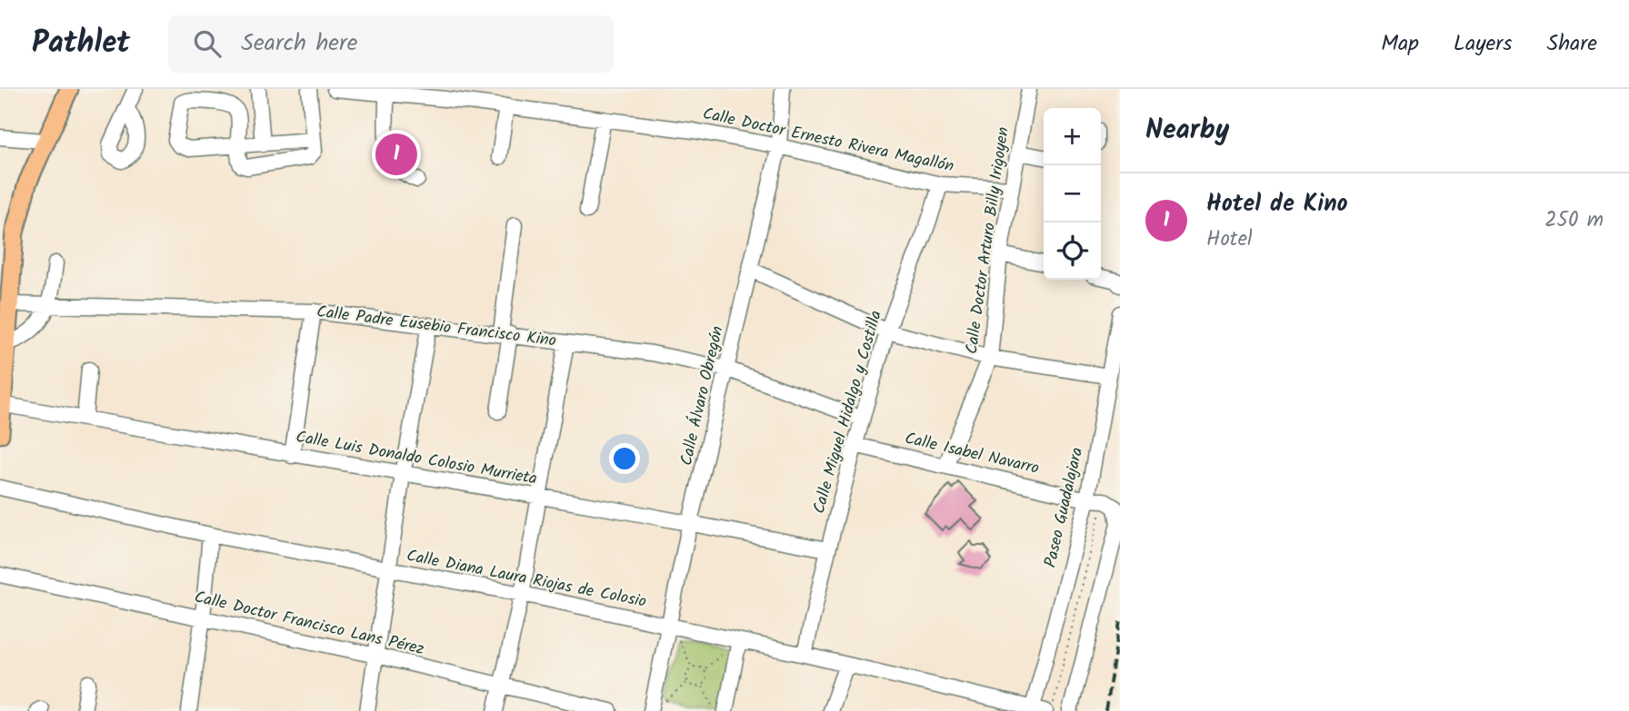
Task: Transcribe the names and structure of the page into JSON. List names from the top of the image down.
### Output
{
  "streets": {
    "street": [
      "Calle Doctor Ernesto Rivera Magallón",
      "Calle Doctor Arturo Billy Irigoyen",
      "Calle Padre Eusebio Francisco Kino",
      "Calle Álvaro Obregón",
      "Calle Miguel Hidalgo y Costilla",
      "Calle Isabel Navarro",
      "Calle Luis Donaldo Colosio Murrieta",
      "Paseo Guadalajara",
      "Calle Diana Laura Riojas de Colosio",
      "Calle Doctor Francisco Lans Pérez"
    ]
  },
  "crossings": [
    ["Calle Doctor Ernesto Rivera Magallón", "Calle Doctor Arturo Billy Irigoyen"],
    ["Calle Doctor Ernesto Rivera Magallón", "Calle Álvaro Obregón"],
    ["Calle Doctor Ernesto Rivera Magallón", "Calle Miguel Hidalgo y Costilla"],
    ["Calle Doctor Arturo Billy Irigoyen", "Calle Isabel Navarro"],
    ["Calle Padre Eusebio Francisco Kino", "Calle Álvaro Obregón"],
    ["Calle Padre Eusebio Francisco Kino", "Calle Miguel Hidalgo y Costilla"],
    ["Calle Álvaro Obregón", "Calle Luis Donaldo Colosio Murrieta"],
    ["Calle Álvaro Obregón", "Calle Diana Laura Riojas de Colosio"],
    ["Calle Miguel Hidalgo y Costilla", "Calle Isabel Navarro"],
    ["Calle Miguel Hidalgo y Costilla", "Calle Luis Donaldo Colosio Murrieta"],
    ["Calle Miguel Hidalgo y Costilla", "Calle Diana Laura Riojas de Colosio"],
    ["Calle Isabel Navarro", "Paseo Guadalajara"],
    ["Paseo Guadalajara", "Calle Diana Laura Riojas de Colosio"]
  ],
  "page": {
    "header": "Pathlet",
    "search": "Search here",
    "nav": ["Map", "Layers", "Share"],
    "heading": "Nearby",
    "map_buttons": ["+", "−"],
    "pins": "1",
    "list": [
      {
        "mark": "1",
        "name": "Hotel de Kino",
        "note": "Hotel",
        "value": "250 m"
      }
    ]
  }
}
